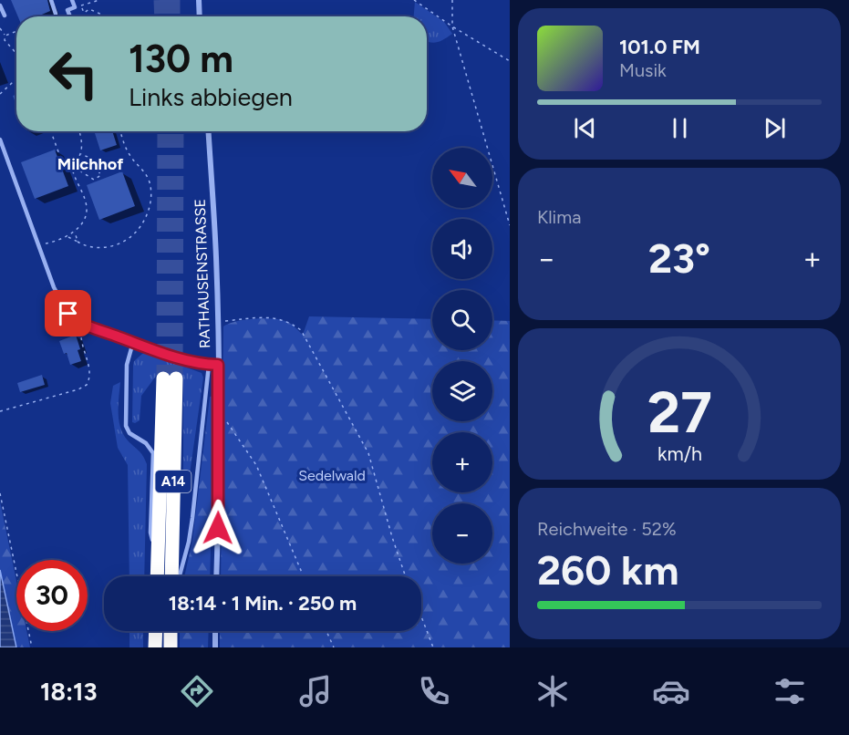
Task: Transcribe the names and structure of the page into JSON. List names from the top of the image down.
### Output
{
  "streets": {
    "highway": ["A14"],
    "street": ["RATHAUSENSTRASSE"]
  },
  "districts": ["Milchhof"],
  "parks": ["Sedelwald"],
  "north": "top left",
  "page": {
    "turn": ["130 m", "Links abbiegen"],
    "song": ["101.0 FM", "Musik"],
    "map_buttons": ["+", "−"],
    "tile": [
      "Klima",
      ["Reichweite · 52%", "260 km"]
    ],
    "heat": ["−", "23°", "+"],
    "limit": "30",
    "trip": "18:14 · 1 Min. · 250 m",
    "tabs": "18:13",
    "gauge": ["27", "km/h"]
  }
}
